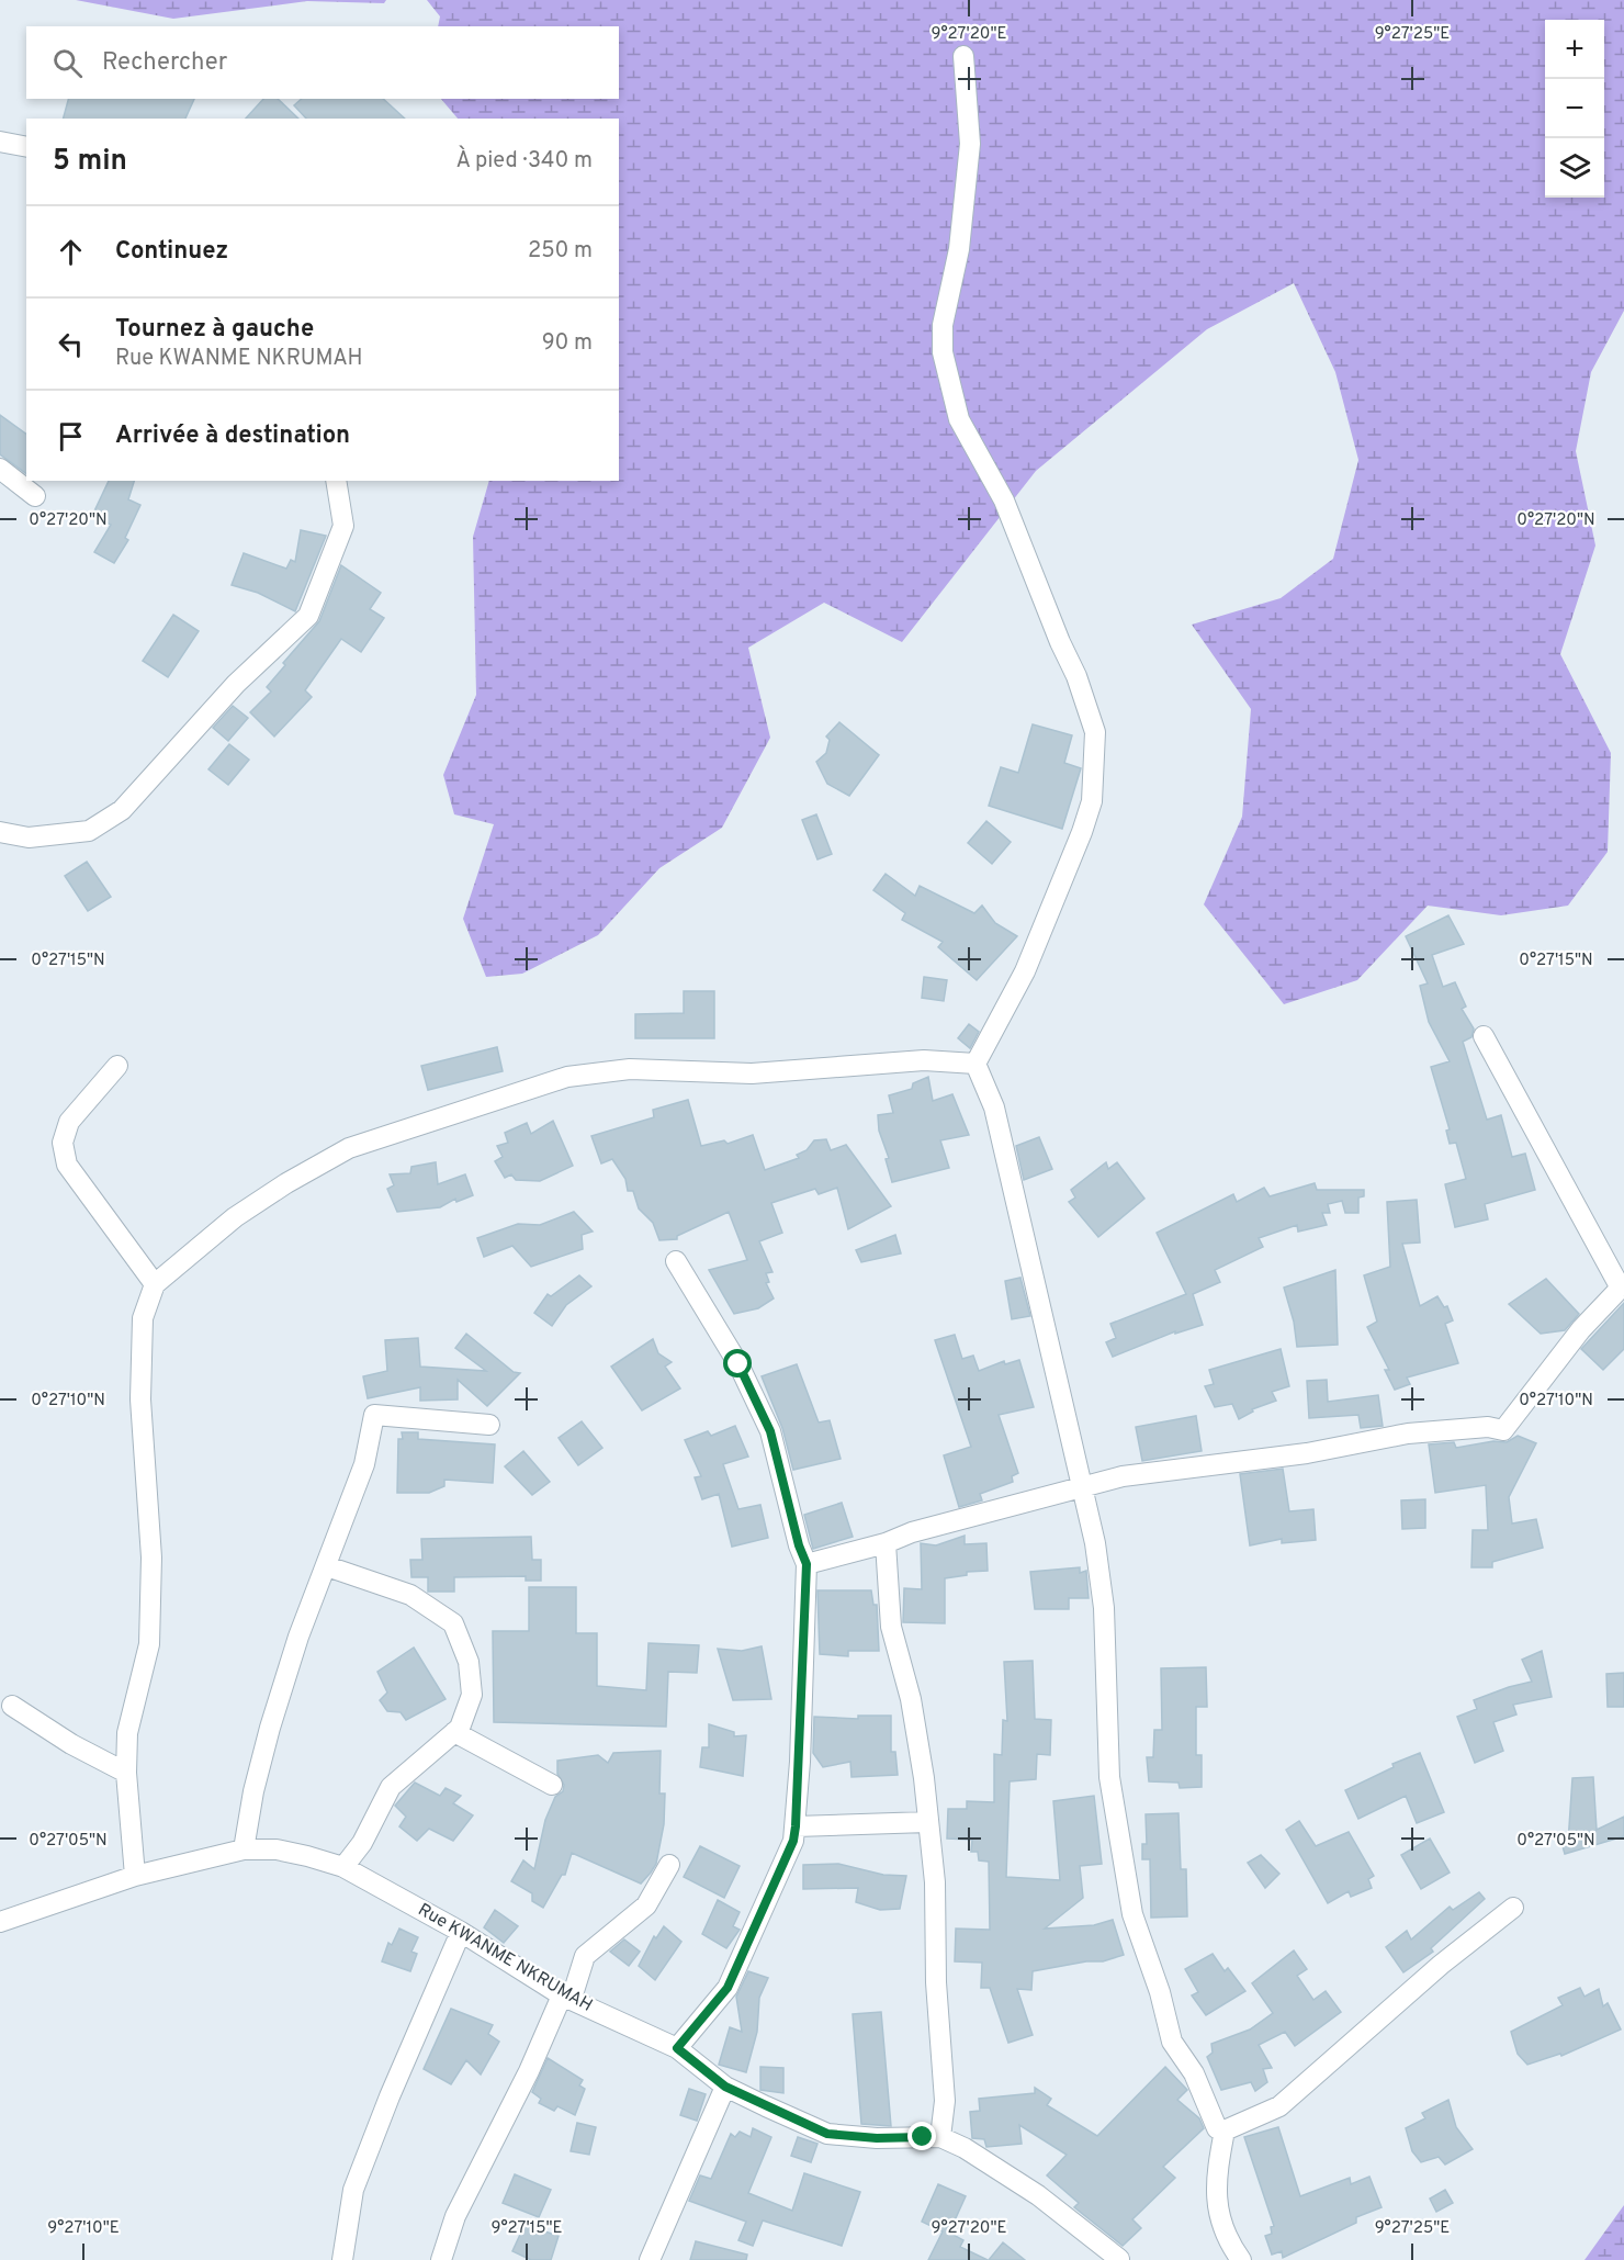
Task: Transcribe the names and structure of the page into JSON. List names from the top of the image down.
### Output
{
  "streets": {
    "street": ["Rue KWANME NKRUMAH"]
  },
  "page": {
    "map_buttons": ["+", "−"],
    "search": "Rechercher",
    "heading": ["5 min", "À pied · 340 m"],
    "list": [
      ["Continuez", "250 m"],
      ["Tournez à gauche", "Rue KWANME NKRUMAH", "90 m"],
      "Arrivée à destination"
    ]
  },
  "coordinates": [
    "9°27'20\"E",
    "9°27'25\"E",
    "0°27'20\"N",
    "0°27'15\"N",
    "0°27'10\"N",
    "0°27'05\"N",
    "9°27'10\"E",
    "9°27'15\"E"
  ]
}
